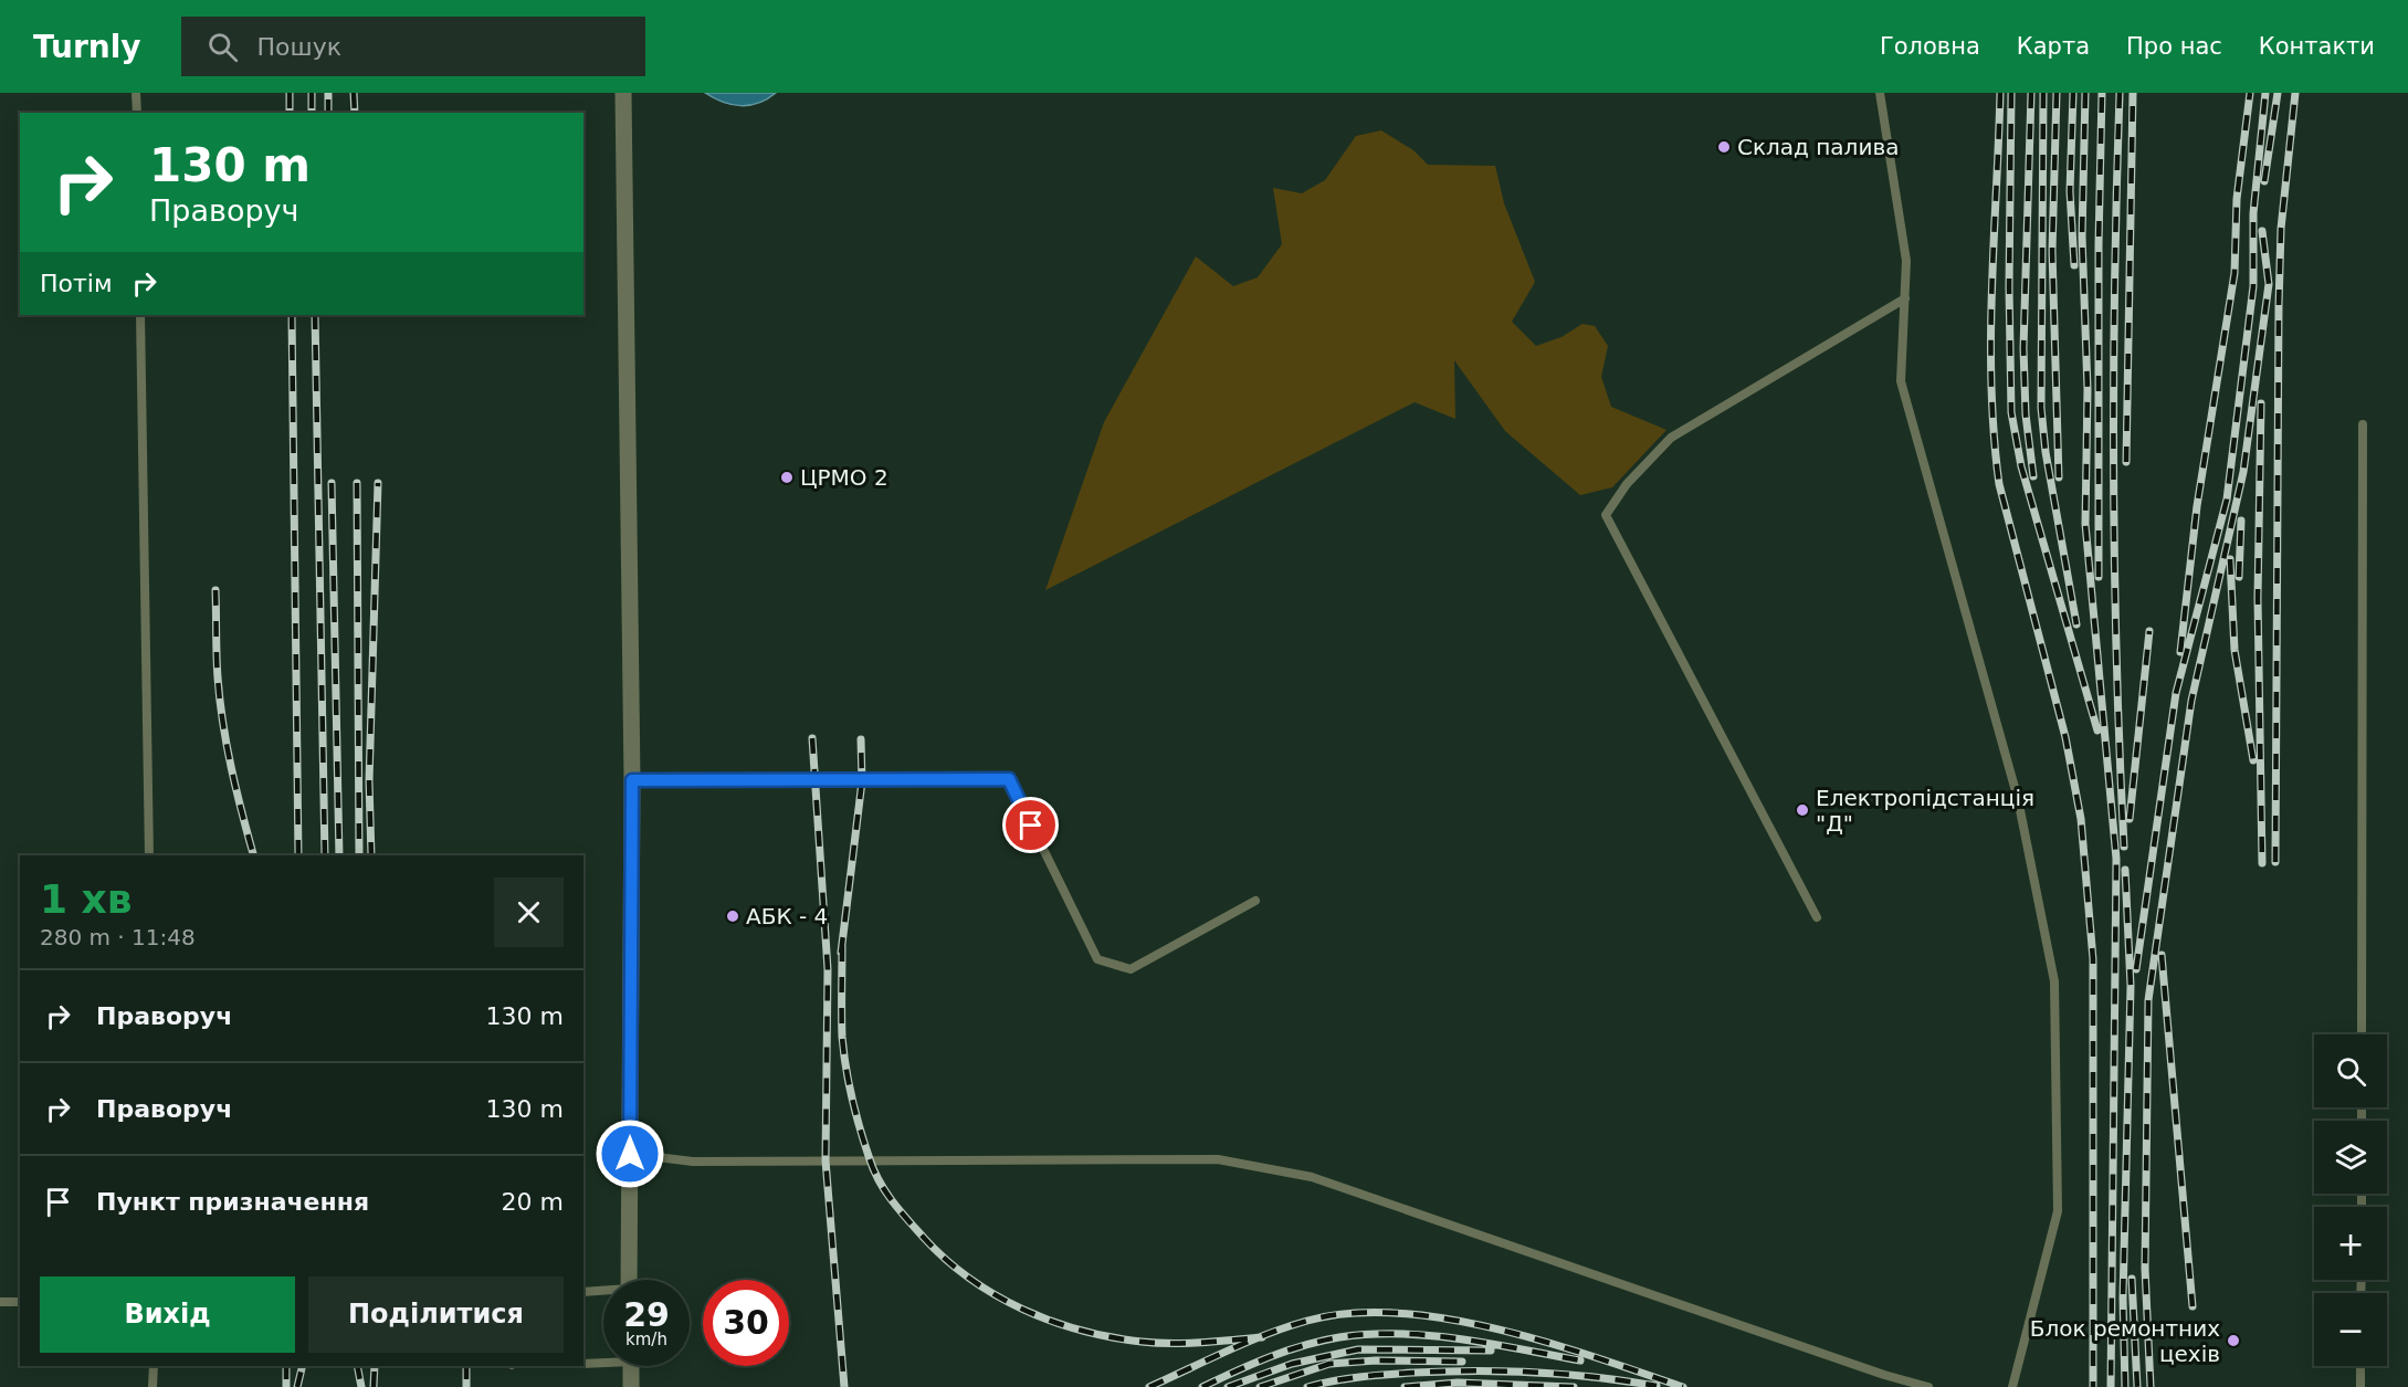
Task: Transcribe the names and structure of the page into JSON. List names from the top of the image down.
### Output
{
  "places": [
    "Склад палива",
    "ЦРМО 2",
    "Електропідстанція \"Д\"",
    "АБК - 4",
    "Блок ремонтних цехів"
  ],
  "page": {
    "header": "Turnly",
    "search": "Пошук",
    "nav": [
      "Головна",
      "Карта",
      "Про нас",
      "Контакти"
    ],
    "turn": ["130 m", "Праворуч"],
    "then": "Потім",
    "heading": ["1 хв", "280 m · 11:48"],
    "list": [
      {
        "name": "Праворуч",
        "value": "130 m"
      },
      {
        "name": "Праворуч",
        "value": "130 m"
      },
      {
        "name": "Пункт призначення",
        "value": "20 m"
      }
    ],
    "map_buttons": ["+", "−"],
    "buttons": ["Вихід", "Поділитися"],
    "speed": "29 km/h",
    "limit": "30"
  }
}
